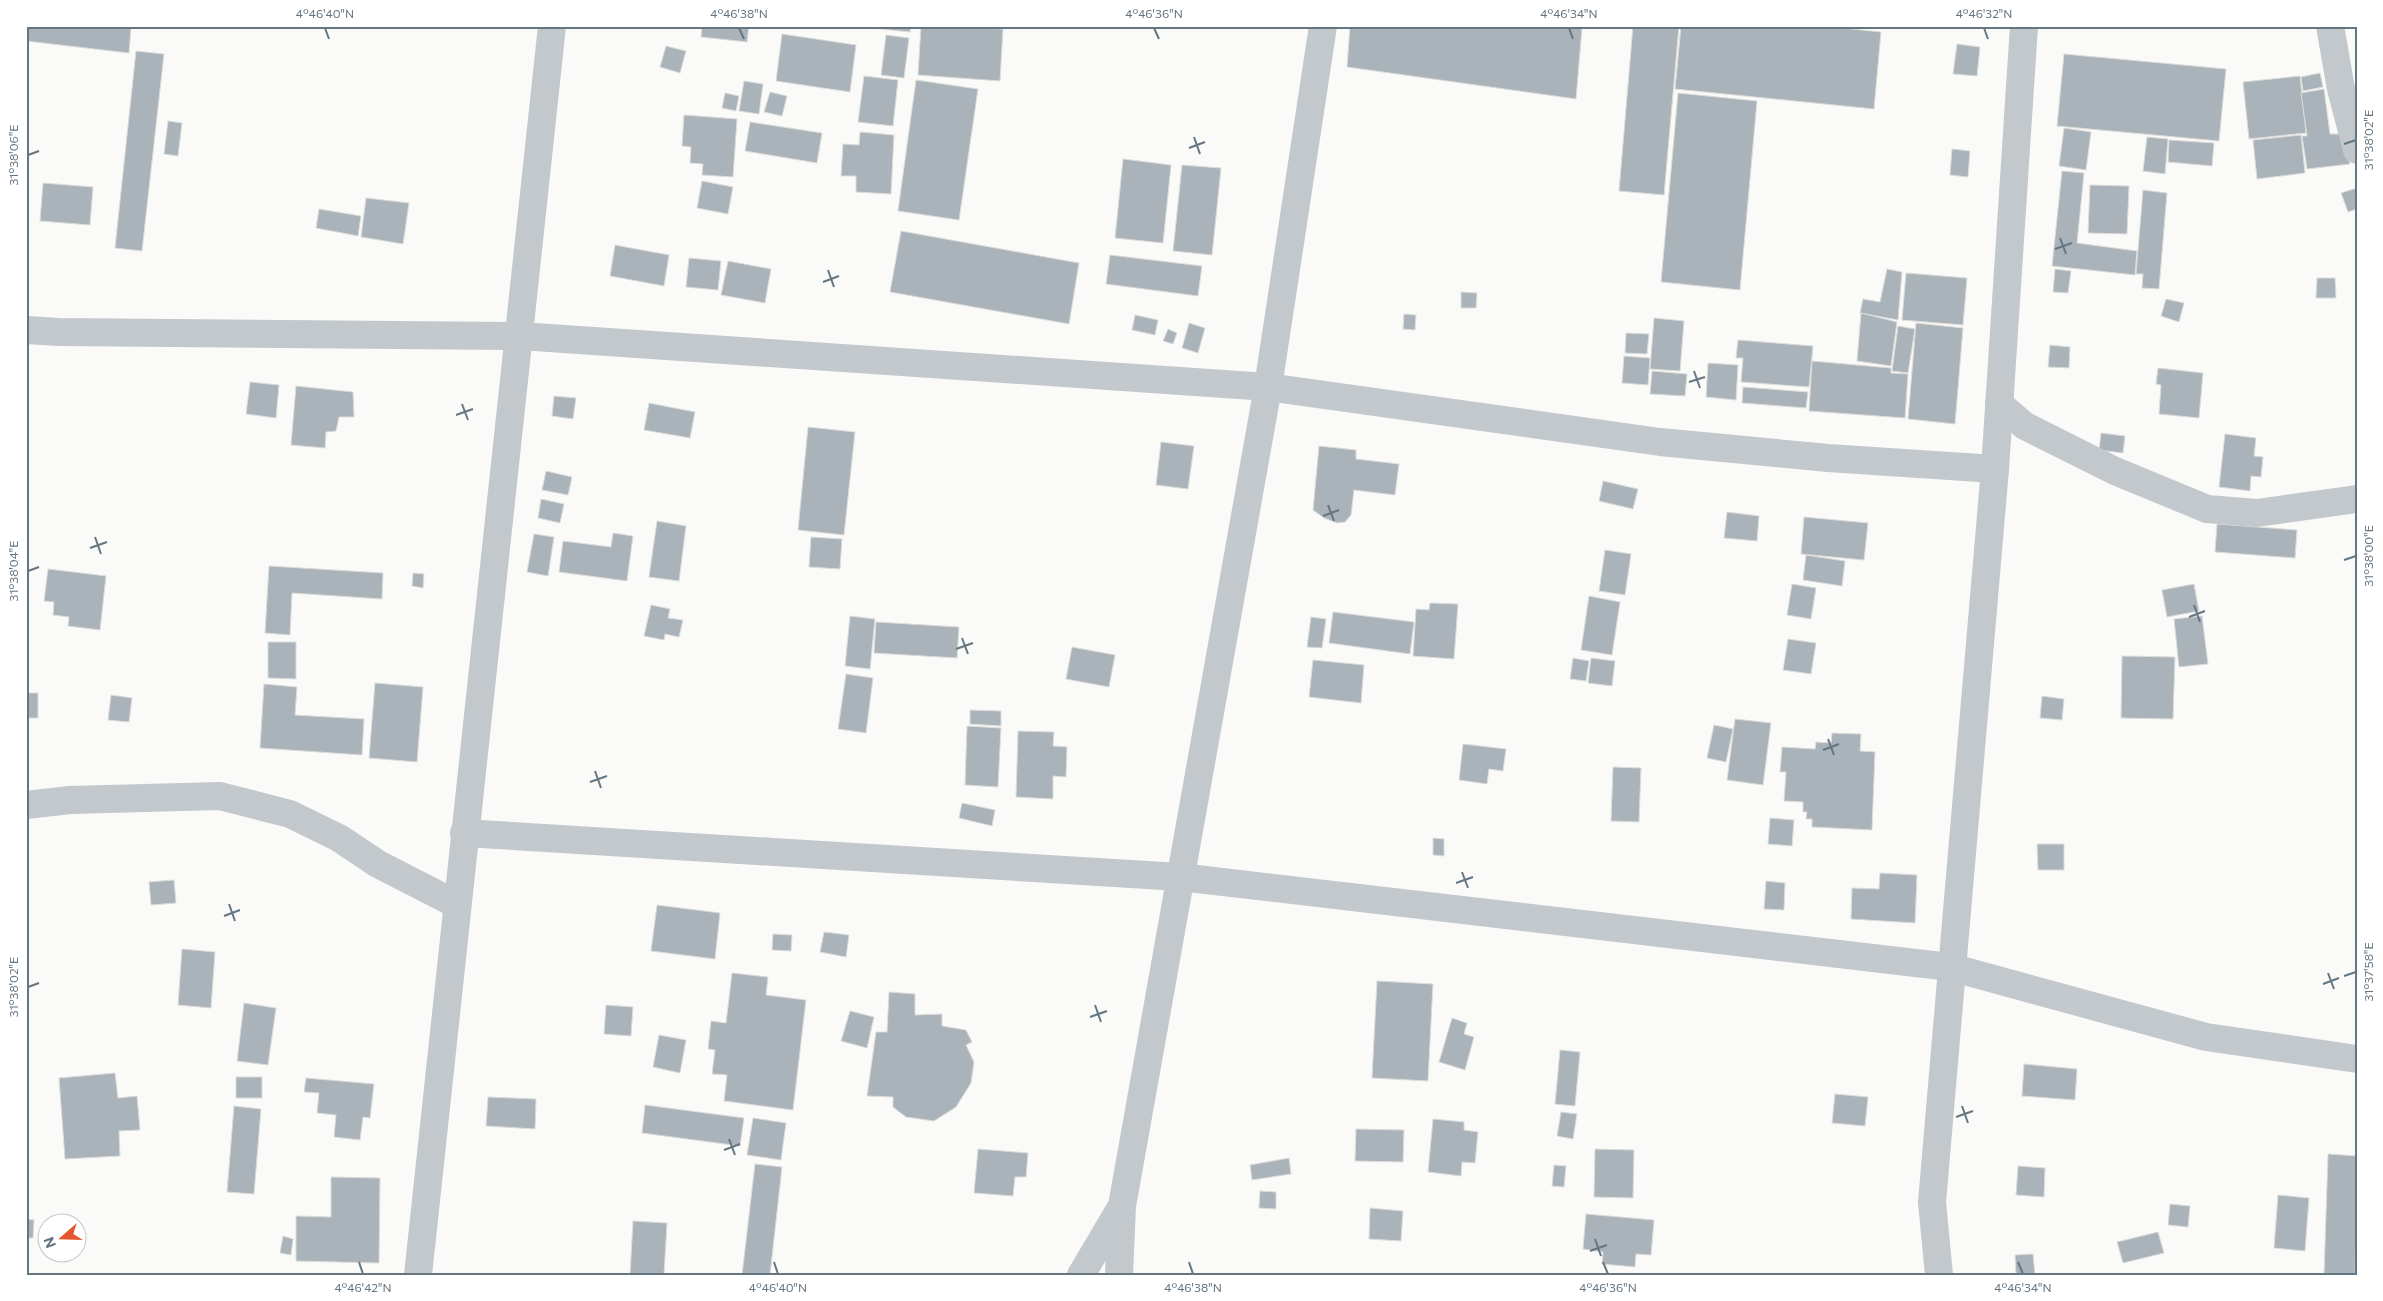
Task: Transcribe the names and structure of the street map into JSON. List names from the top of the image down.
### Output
{
  "north": "left",
  "coordinates": [
    "4°46'40\"N",
    "4°46'38\"N",
    "4°46'36\"N",
    "4°46'34\"N",
    "4°46'32\"N",
    "31°38'02\"E",
    "31°38'06\"E",
    "31°38'00\"E",
    "31°38'04\"E",
    "31°37'58\"E",
    "4°46'42\"N"
  ]
}
